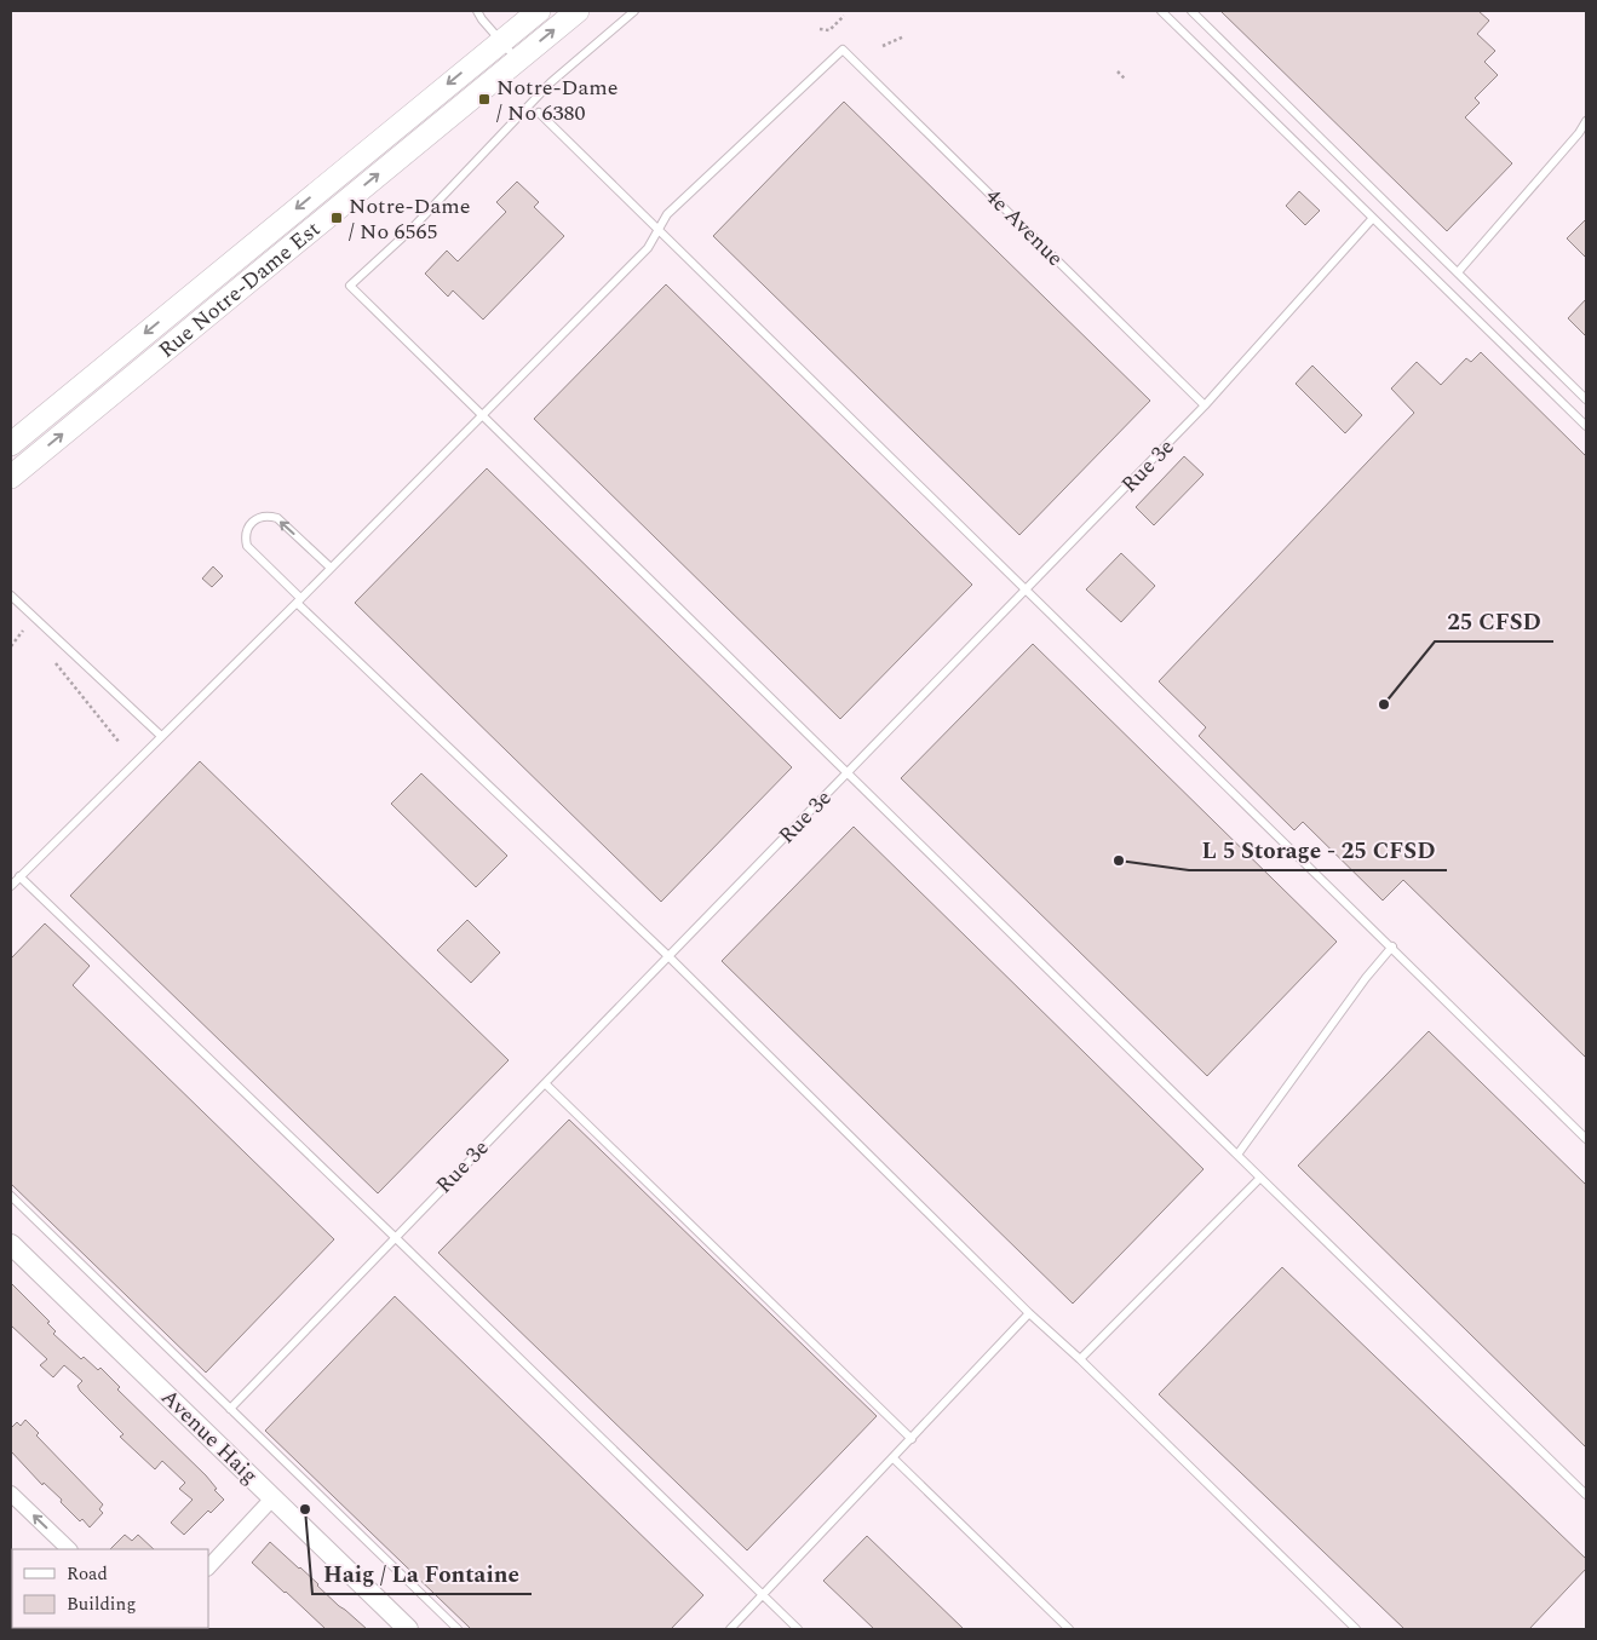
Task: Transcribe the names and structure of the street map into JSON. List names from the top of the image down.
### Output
{
  "streets": {
    "main road": ["Rue Notre-Dame Est"],
    "street": ["Avenue Haig"],
    "lane": ["4e Avenue", "Rue 3e"]
  },
  "crossings": [
    ["4e Avenue", "Rue 3e"]
  ],
  "places": {
    "transit": ["Notre-Dame / No 6380", "Notre-Dame / No 6565"],
    "other": ["25 CFSD", "L 5 Storage - 25 CFSD", "Haig / La Fontaine"]
  },
  "legend": ["Road", "Building"]
}
